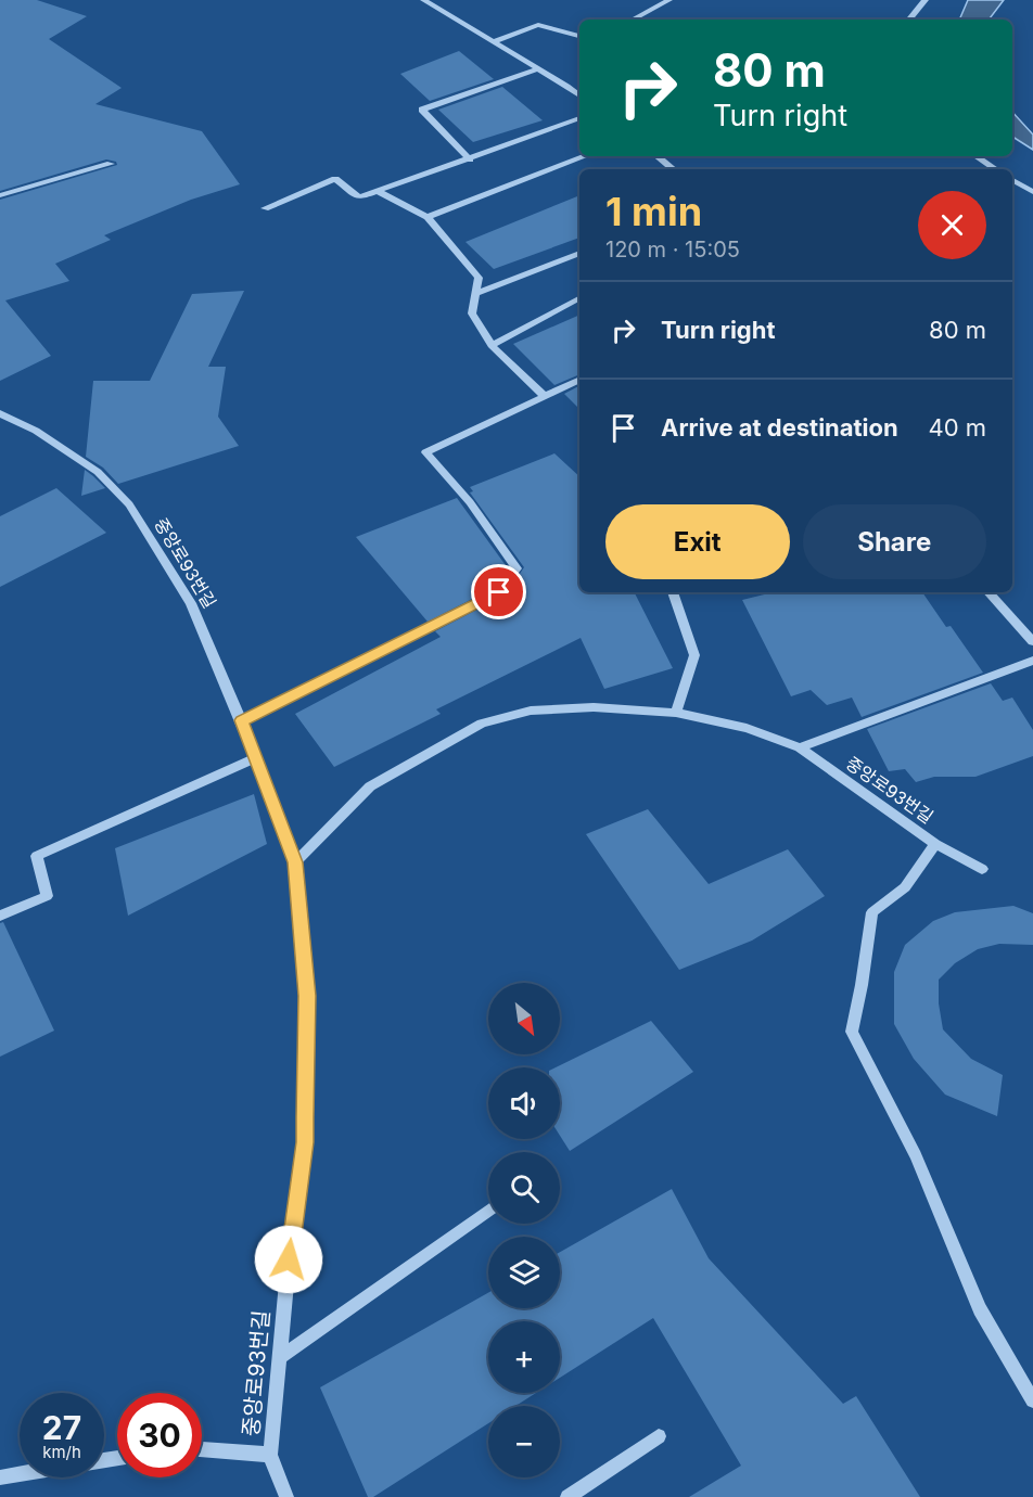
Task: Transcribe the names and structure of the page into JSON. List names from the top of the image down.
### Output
{
  "streets": {
    "street": ["중앙로93번길"]
  },
  "north": "bottom right",
  "page": {
    "turn": ["80 m", "Turn right"],
    "heading": ["1 min", "120 m · 15:05"],
    "list": [
      {
        "name": "Turn right",
        "value": "80 m"
      },
      {
        "name": "Arrive at destination",
        "value": "40 m"
      }
    ],
    "buttons": ["Exit", "Share"],
    "map_buttons": ["+", "−"],
    "speed": "27 km/h",
    "limit": "30"
  }
}
